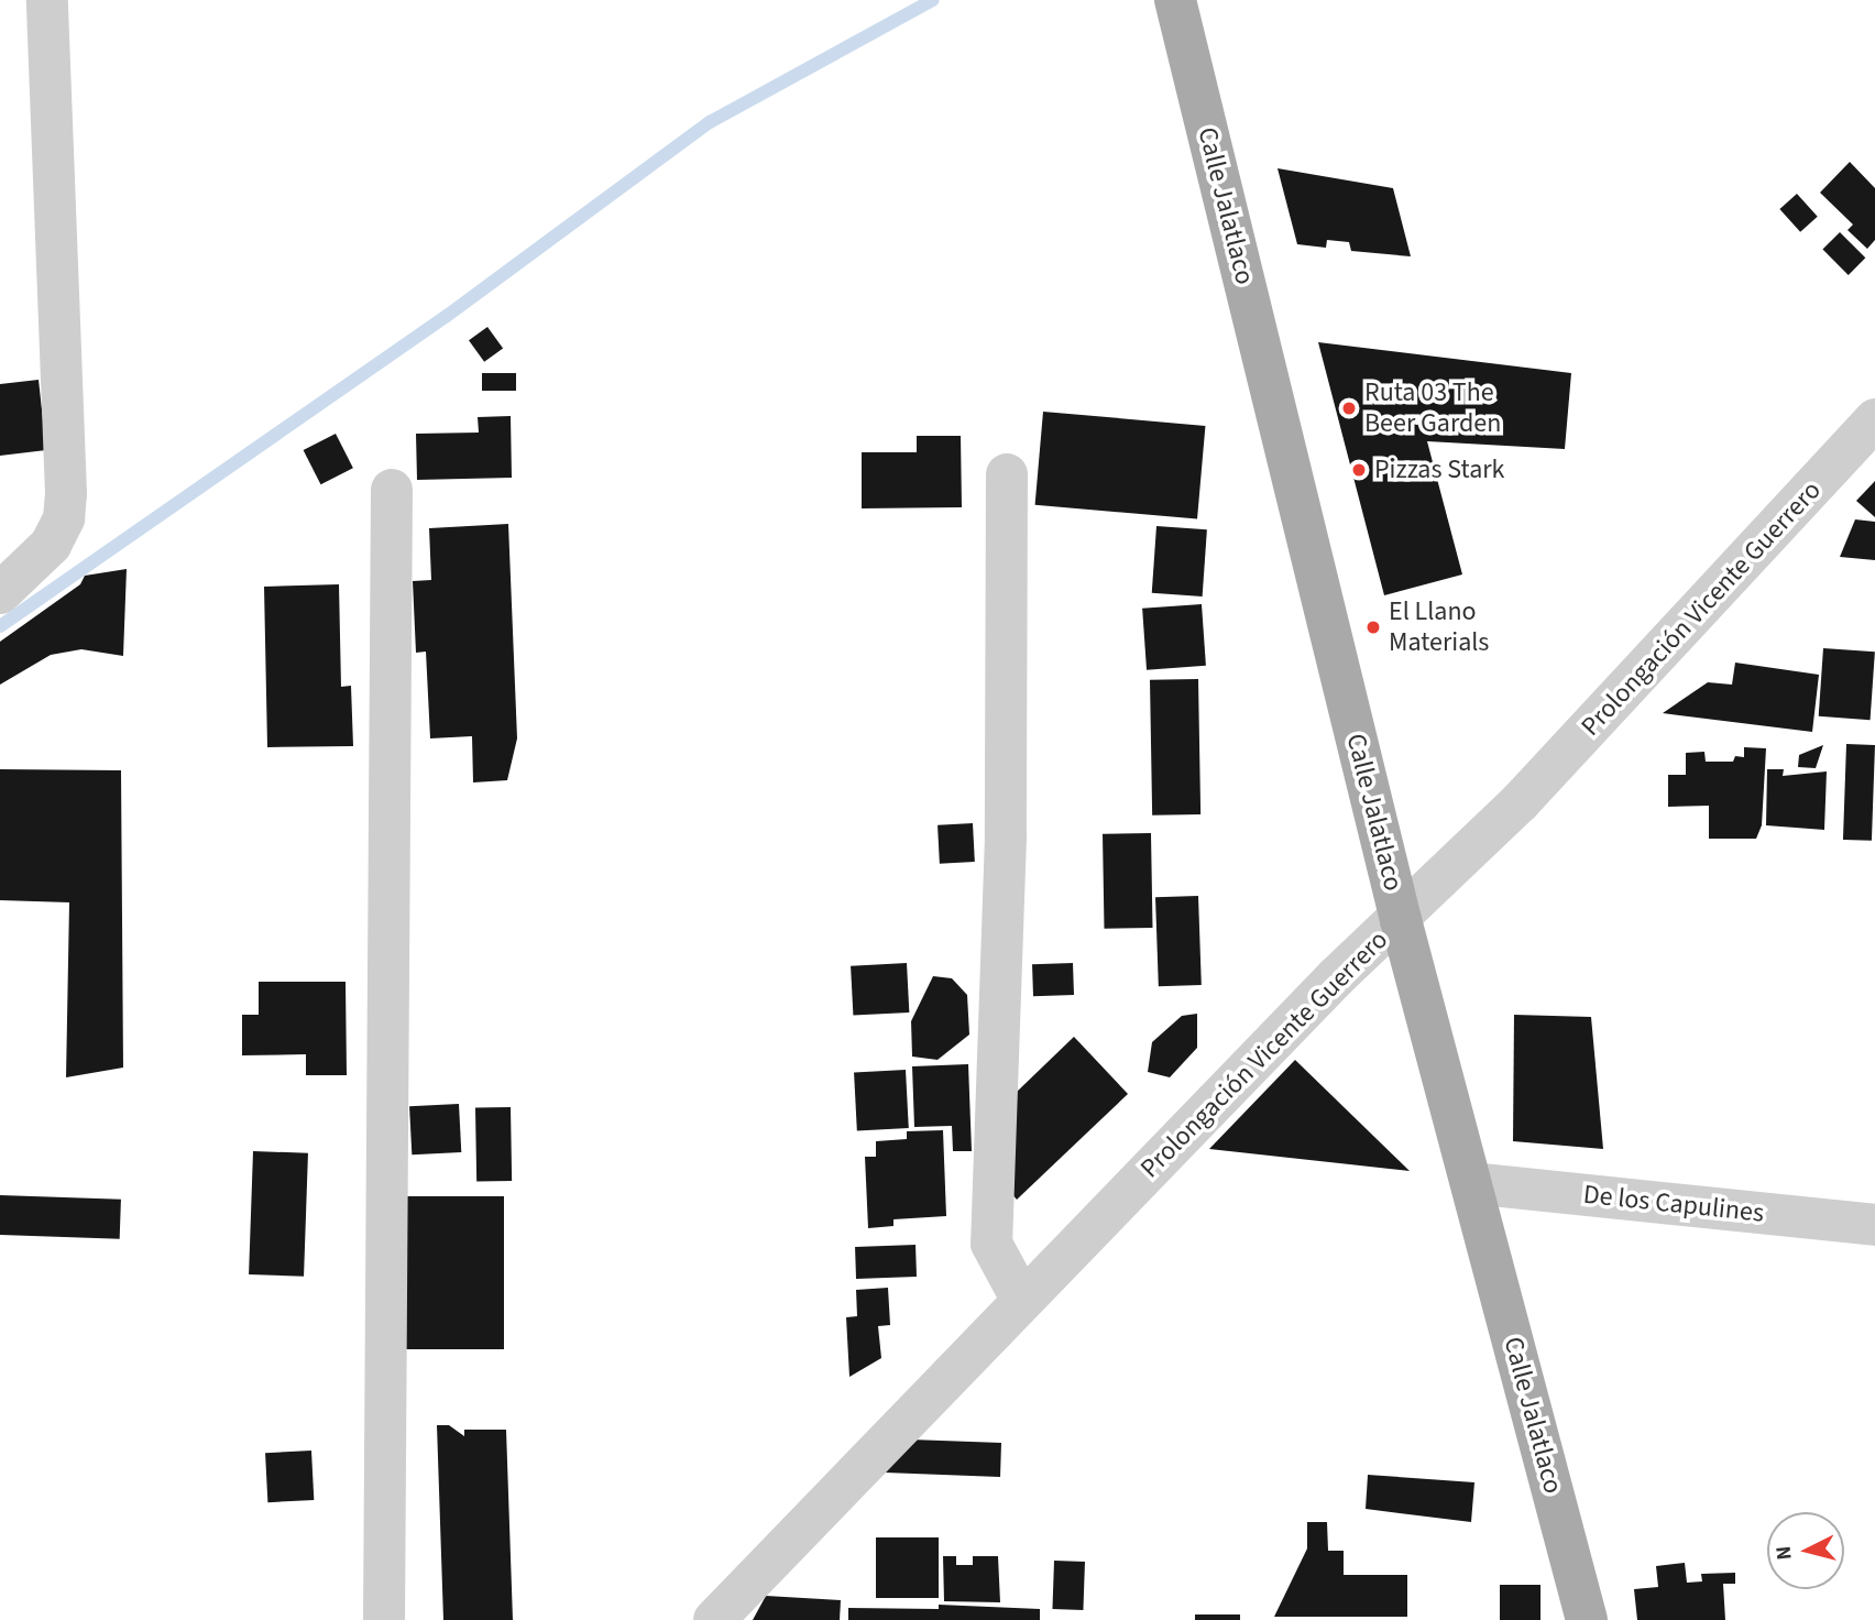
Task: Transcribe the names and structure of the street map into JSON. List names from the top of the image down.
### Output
{
  "streets": {
    "main road": ["Calle Jalatlaco"],
    "street": ["Prolongación Vicente Guerrero", "De los Capulines"]
  },
  "crossings": [
    ["Calle Jalatlaco", "Prolongación Vicente Guerrero"],
    ["Calle Jalatlaco", "De los Capulines"]
  ],
  "places": ["Ruta 03 The Beer Garden", "Pizzas Stark", "El Llano Materials"],
  "north": "left"
}
